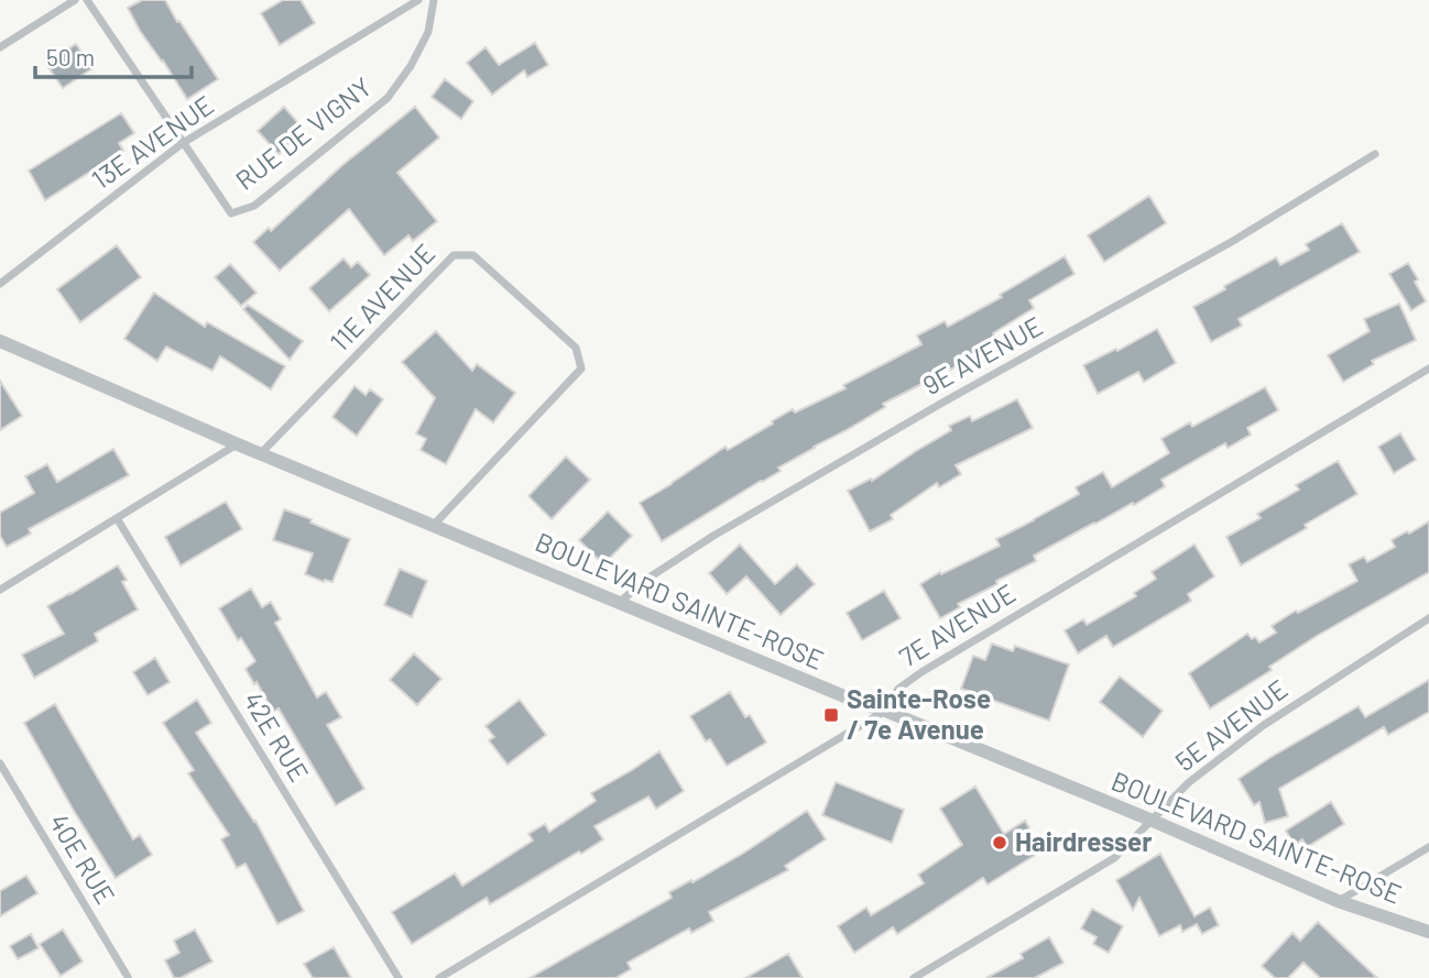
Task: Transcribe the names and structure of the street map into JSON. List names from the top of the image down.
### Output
{
  "streets": {
    "street": [
      "RUE DE VIGNY",
      "13E AVENUE",
      "11E AVENUE",
      "9E AVENUE",
      "BOULEVARD SAINTE-ROSE",
      "7E AVENUE",
      "5E AVENUE",
      "42E RUE",
      "40E RUE"
    ]
  },
  "crossings": [
    ["RUE DE VIGNY", "13E AVENUE"],
    ["11E AVENUE", "BOULEVARD SAINTE-ROSE"],
    ["9E AVENUE", "BOULEVARD SAINTE-ROSE"],
    ["BOULEVARD SAINTE-ROSE", "7E AVENUE"],
    ["BOULEVARD SAINTE-ROSE", "5E AVENUE"]
  ],
  "places": {
    "transit": ["Sainte-Rose / 7e Avenue"],
    "other": ["Hairdresser"]
  },
  "scale_bar": "50 m"
}
